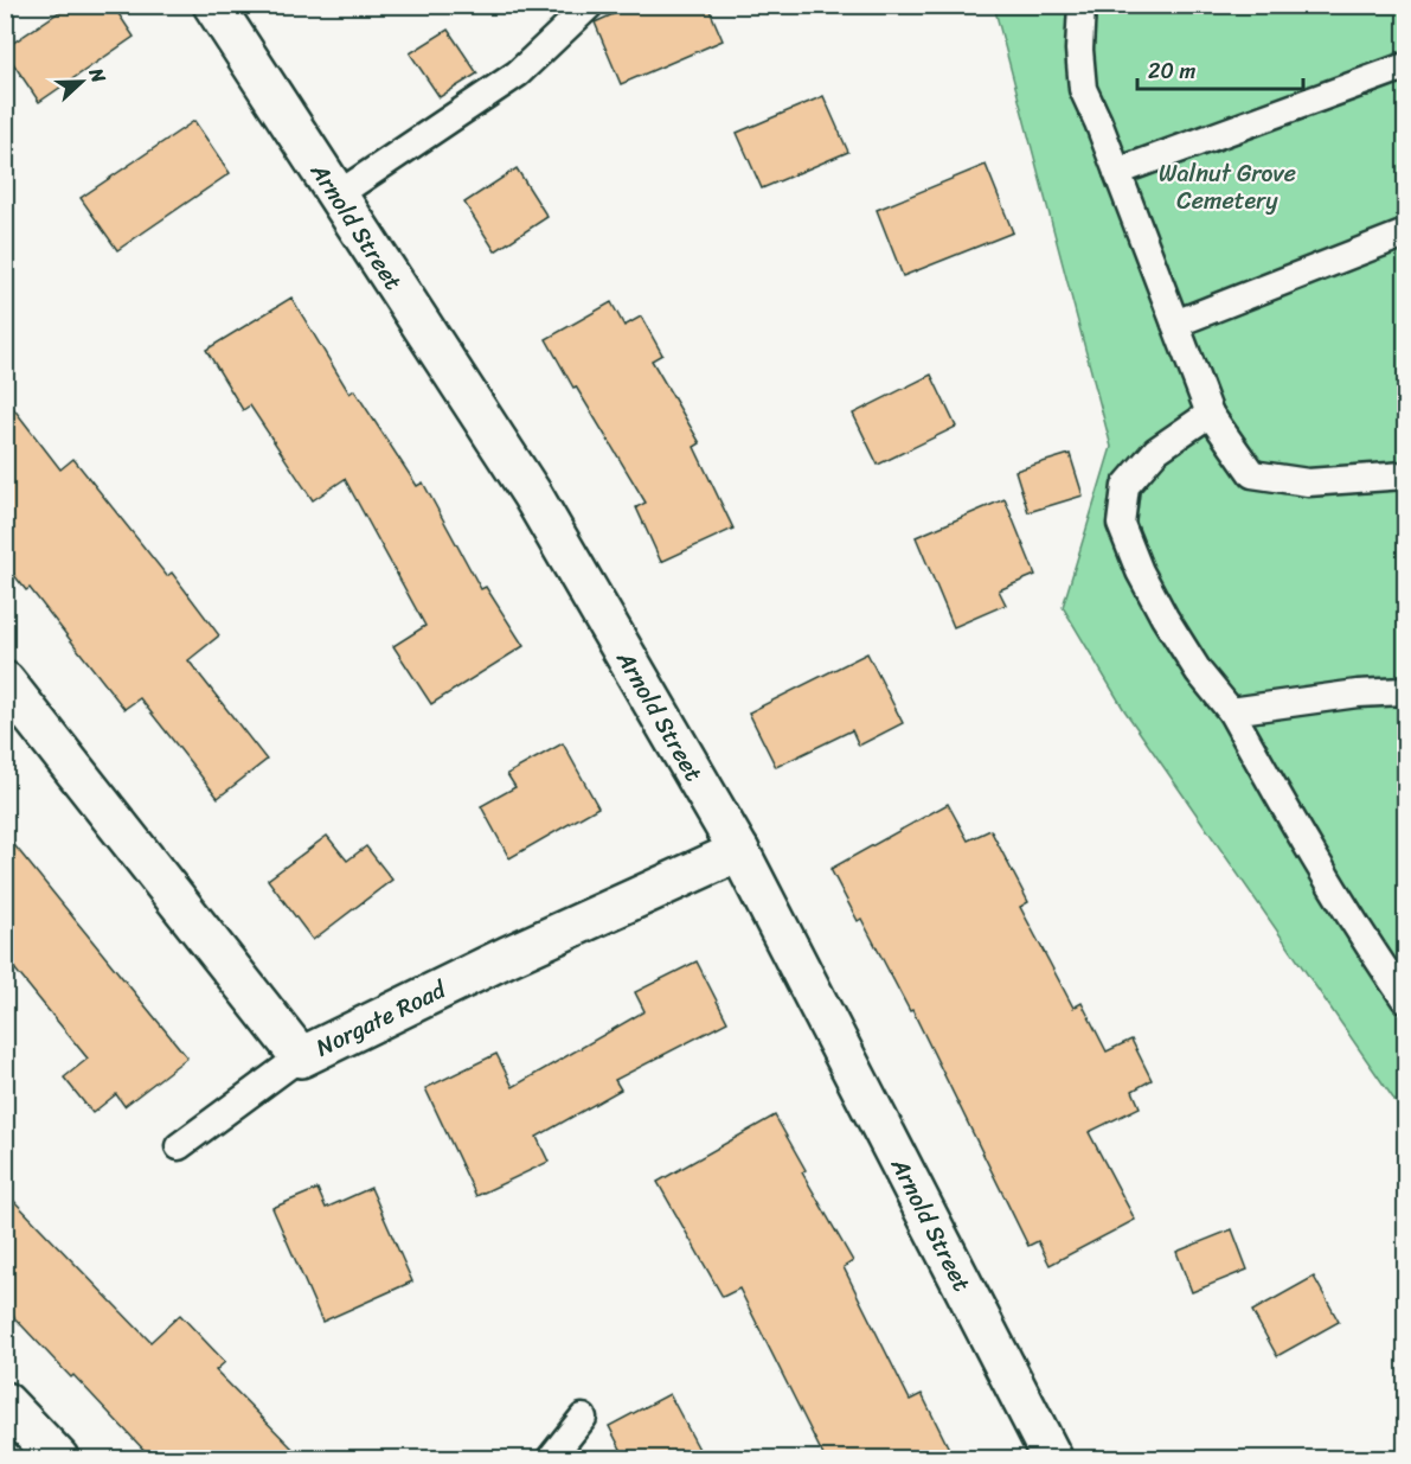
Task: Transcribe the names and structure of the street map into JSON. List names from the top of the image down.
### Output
{
  "streets": {
    "street": ["Arnold Street", "Norgate Road"]
  },
  "crossings": [
    ["Arnold Street", "Norgate Road"]
  ],
  "parks": ["Walnut Grove Cemetery"],
  "scale_bar": "20 m",
  "north": "right"
}
